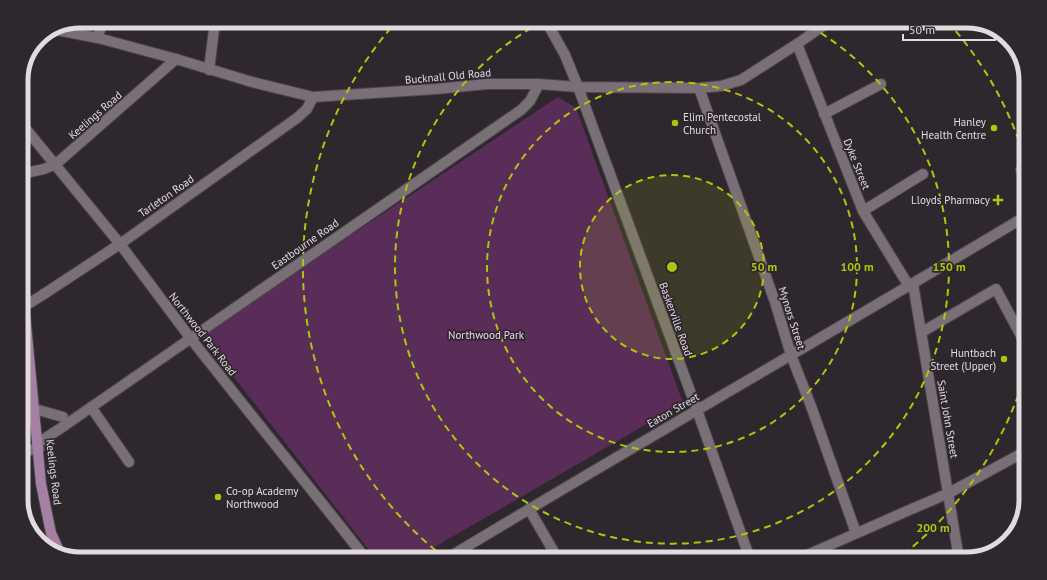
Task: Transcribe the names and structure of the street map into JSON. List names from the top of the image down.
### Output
{
  "streets": {
    "main road": ["Keelings Road"],
    "street": [
      "Bucknall Old Road",
      "Dyke Street",
      "Tarleton Road",
      "Eastbourne Road",
      "Mynors Street",
      "Baskerville Road",
      "Northwood Park Road",
      "Eaton Street",
      "Saint John Street"
    ]
  },
  "crossings": [
    ["Bucknall Old Road", "Keelings Road"],
    ["Bucknall Old Road", "Dyke Street"],
    ["Bucknall Old Road", "Tarleton Road"],
    ["Bucknall Old Road", "Eastbourne Road"],
    ["Bucknall Old Road", "Mynors Street"],
    ["Bucknall Old Road", "Baskerville Road"],
    ["Keelings Road", "Eastbourne Road"],
    ["Keelings Road", "Northwood Park Road"],
    ["Dyke Street", "Eaton Street"],
    ["Dyke Street", "Saint John Street"],
    ["Tarleton Road", "Northwood Park Road"],
    ["Eastbourne Road", "Northwood Park Road"],
    ["Mynors Street", "Eaton Street"],
    ["Baskerville Road", "Eaton Street"],
    ["Eaton Street", "Saint John Street"]
  ],
  "parks": ["Northwood Park"],
  "places": {
    "other": [
      "Elim Pentecostal Church",
      "Hanley Health Centre",
      "Huntbach Street (Upper)",
      "Co-op Academy Northwood"
    ],
    "health": ["Lloyds Pharmacy"]
  },
  "scale_bar": "50 m",
  "rings": [
    "50 m",
    "100 m",
    "150 m",
    "200 m"
  ]
}
